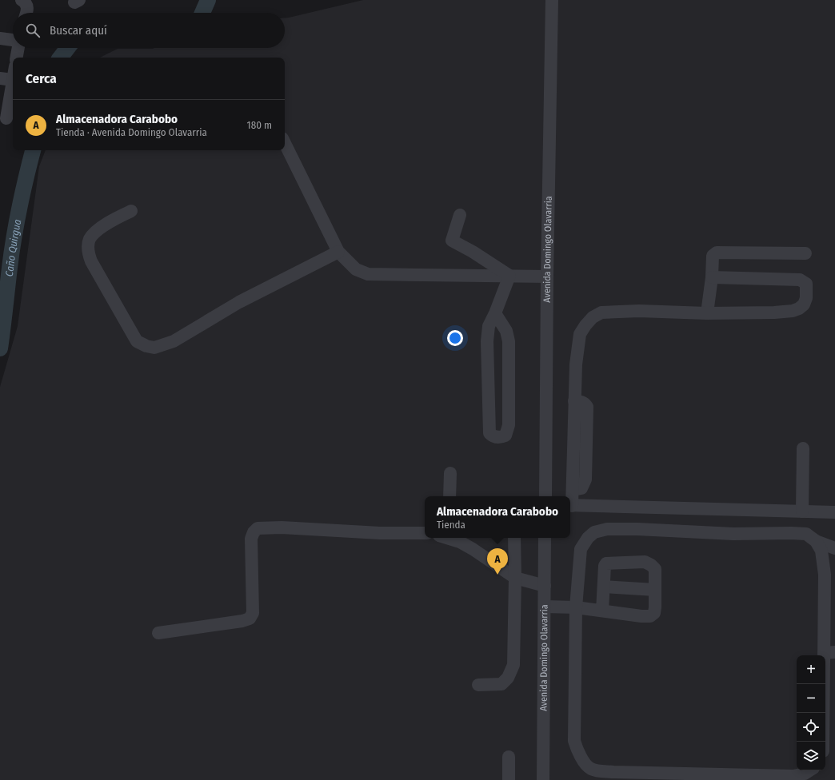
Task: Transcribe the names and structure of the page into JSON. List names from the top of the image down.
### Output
{
  "streets": {
    "street": ["Avenida Domingo Olavarria"]
  },
  "water": ["Caño Quirgua"],
  "page": {
    "search": "Buscar aquí",
    "heading": "Cerca",
    "list": [
      {
        "mark": "A",
        "name": "Almacenadora Carabobo",
        "note": "Tienda · Avenida Domingo Olavarria",
        "value": "180 m"
      }
    ],
    "popup": ["Almacenadora Carabobo", "Tienda"],
    "pins": "A",
    "map_buttons": ["+", "−"]
  }
}
